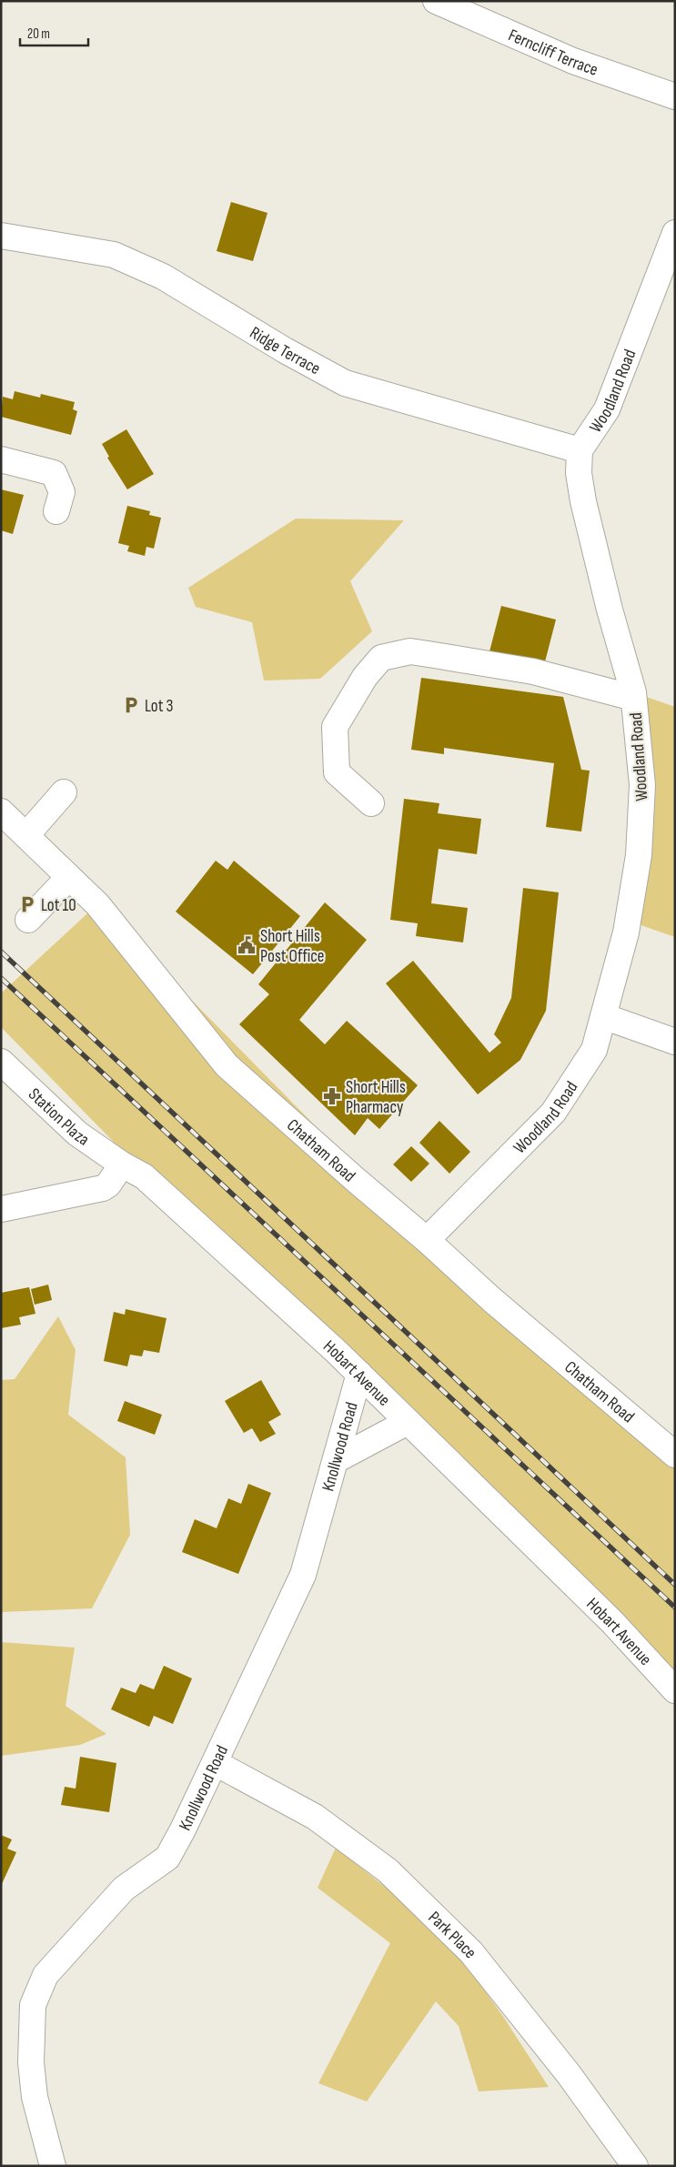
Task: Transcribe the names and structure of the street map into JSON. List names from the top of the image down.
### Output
{
  "streets": {
    "street": [
      "Ferncliff Terrace",
      "Ridge Terrace",
      "Woodland Road",
      "Station Plaza",
      "Chatham Road",
      "Hobart Avenue",
      "Knollwood Road",
      "Park Place"
    ]
  },
  "crossings": [
    ["Ridge Terrace", "Woodland Road"],
    ["Woodland Road", "Chatham Road"],
    ["Station Plaza", "Hobart Avenue"],
    ["Hobart Avenue", "Knollwood Road"],
    ["Knollwood Road", "Park Place"]
  ],
  "places": {
    "parking": ["Lot 3", "Lot 10"],
    "public building": ["Short Hills Post Office"],
    "pharmacy": ["Short Hills Pharmacy"]
  },
  "scale_bar": "20 m"
}
